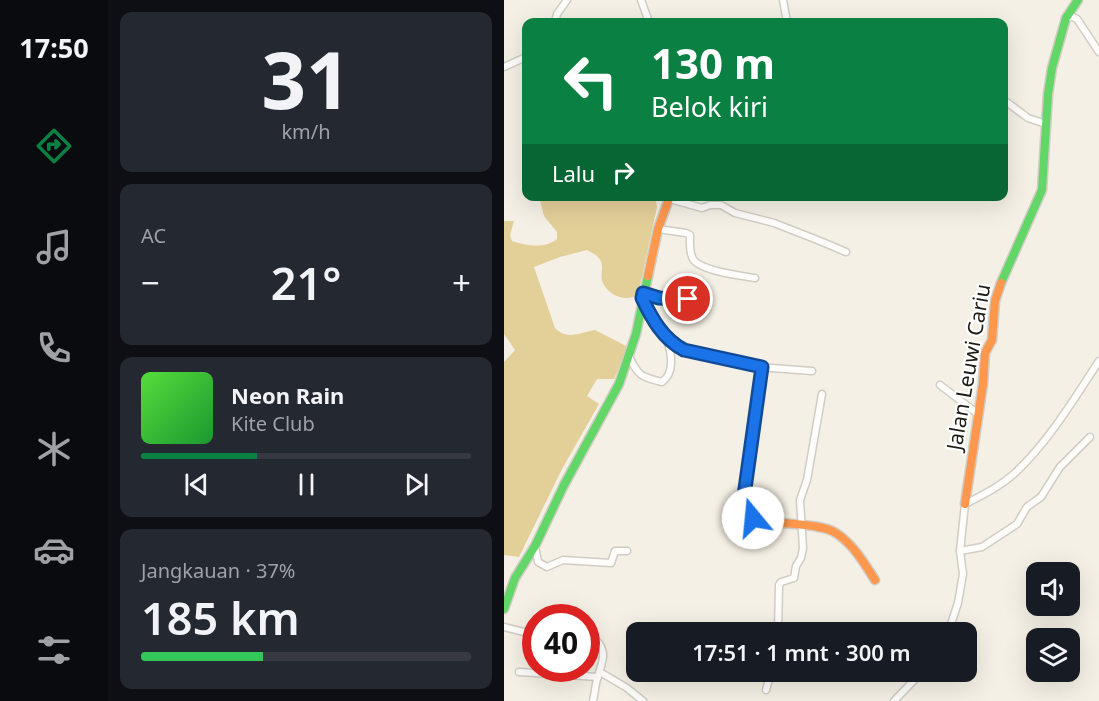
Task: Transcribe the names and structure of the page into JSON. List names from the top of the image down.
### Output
{
  "streets": {
    "street": ["Jalan Leuwi Cariu"]
  },
  "page": {
    "tabs": "17:50",
    "tile": [
      ["31", "km/h"],
      "AC",
      ["Jangkauan · 37%", "185 km"]
    ],
    "turn": ["130 m", "Belok kiri"],
    "then": "Lalu",
    "heat": ["−", "21°", "+"],
    "song": ["Neon Rain", "Kite Club"],
    "limit": "40",
    "trip": "17:51 · 1 mnt · 300 m"
  }
}
